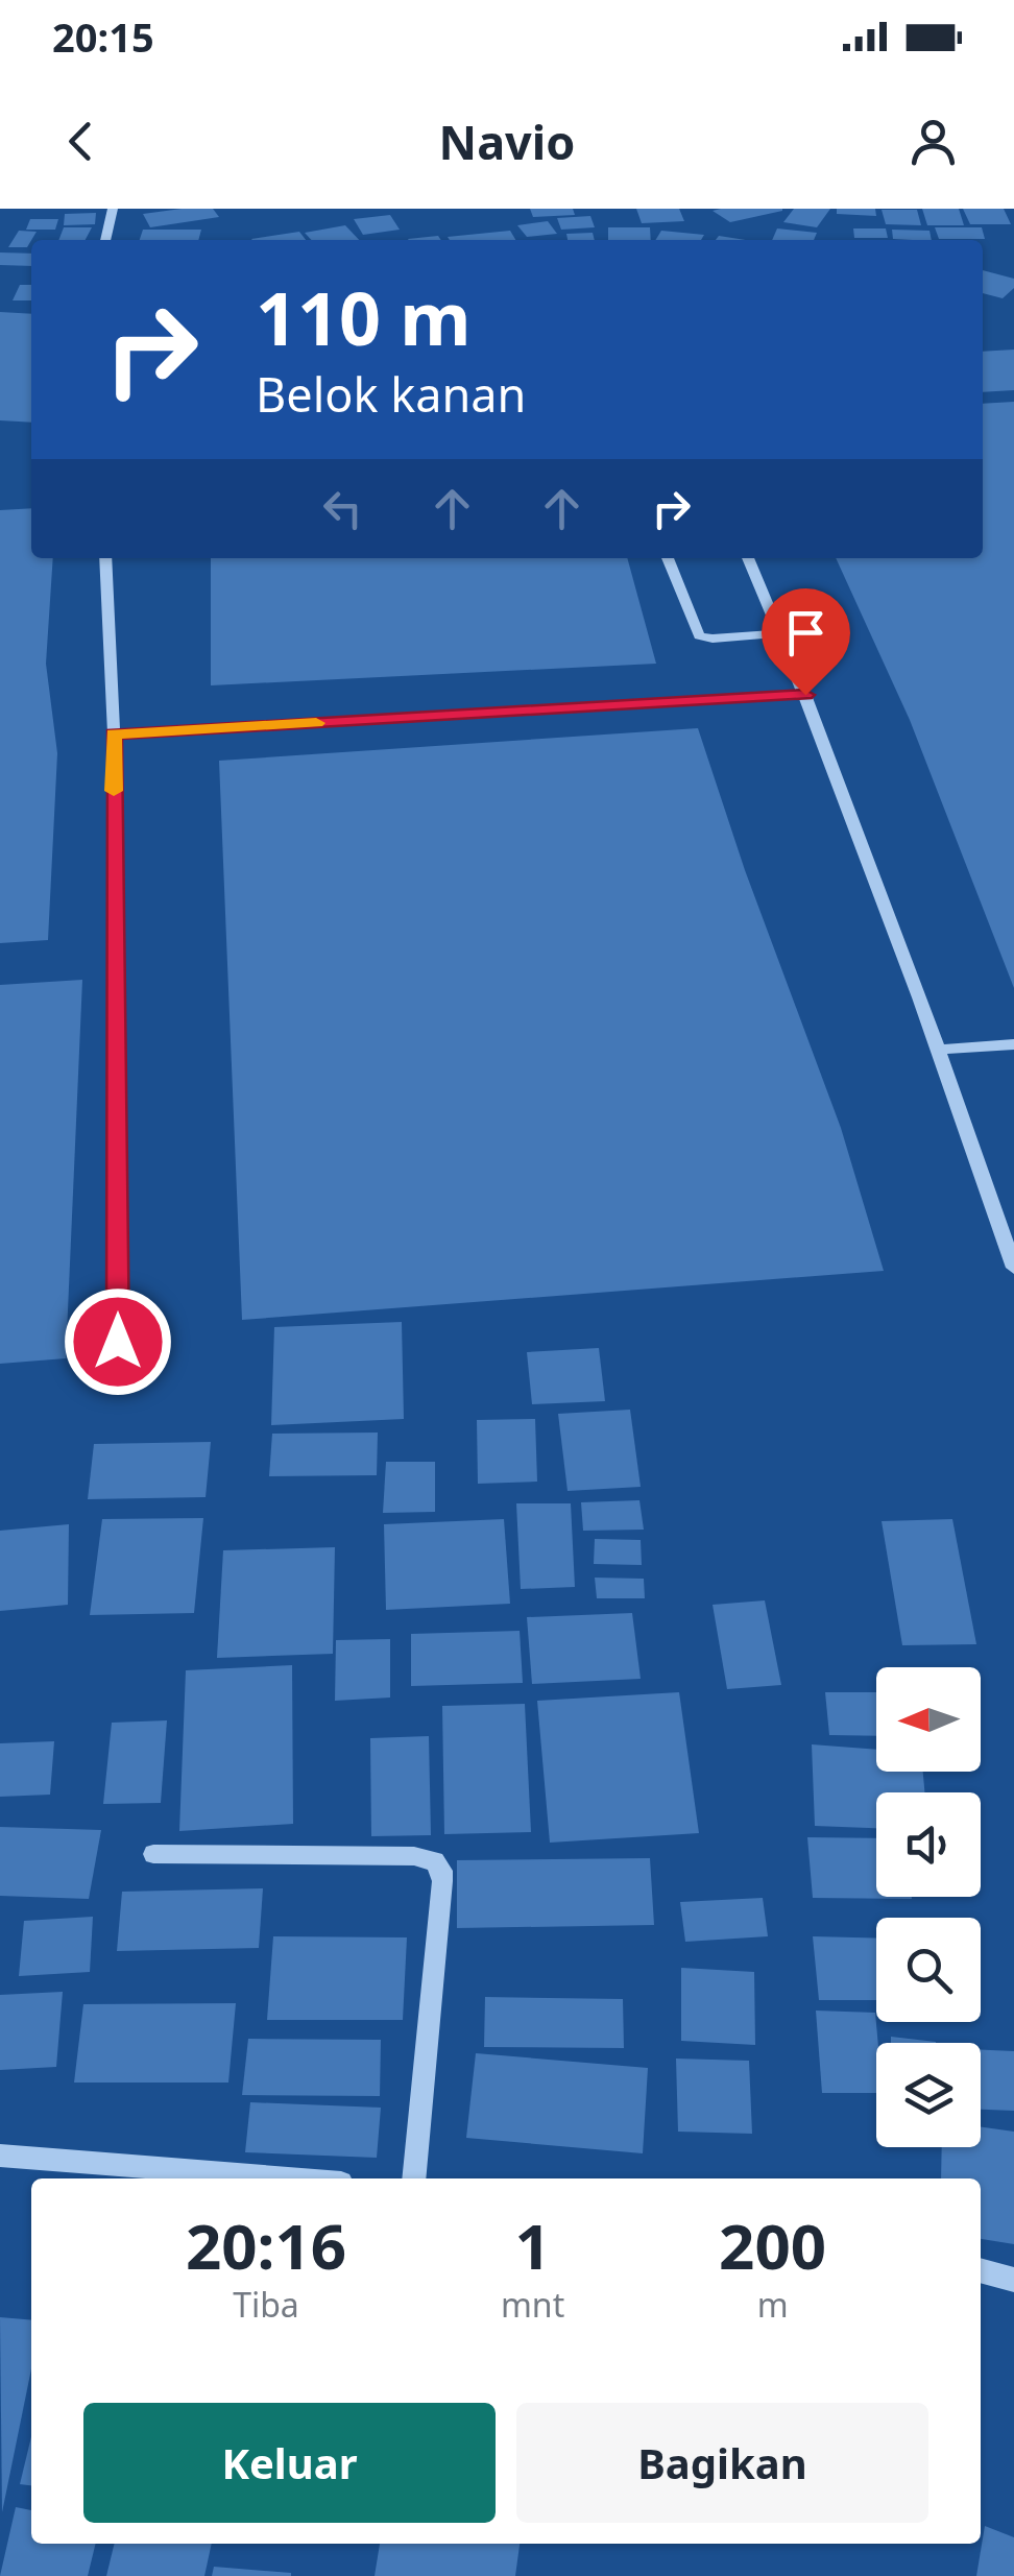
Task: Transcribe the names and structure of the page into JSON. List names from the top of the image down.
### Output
{
  "north": "left",
  "page": {
    "status": "20:15",
    "header": "Navio",
    "turn": ["110 m", "Belok kanan"],
    "eta": [
      "20:16",
      "Tiba",
      "1",
      "mnt",
      "200",
      "m"
    ],
    "buttons": ["Keluar", "Bagikan"]
  }
}
